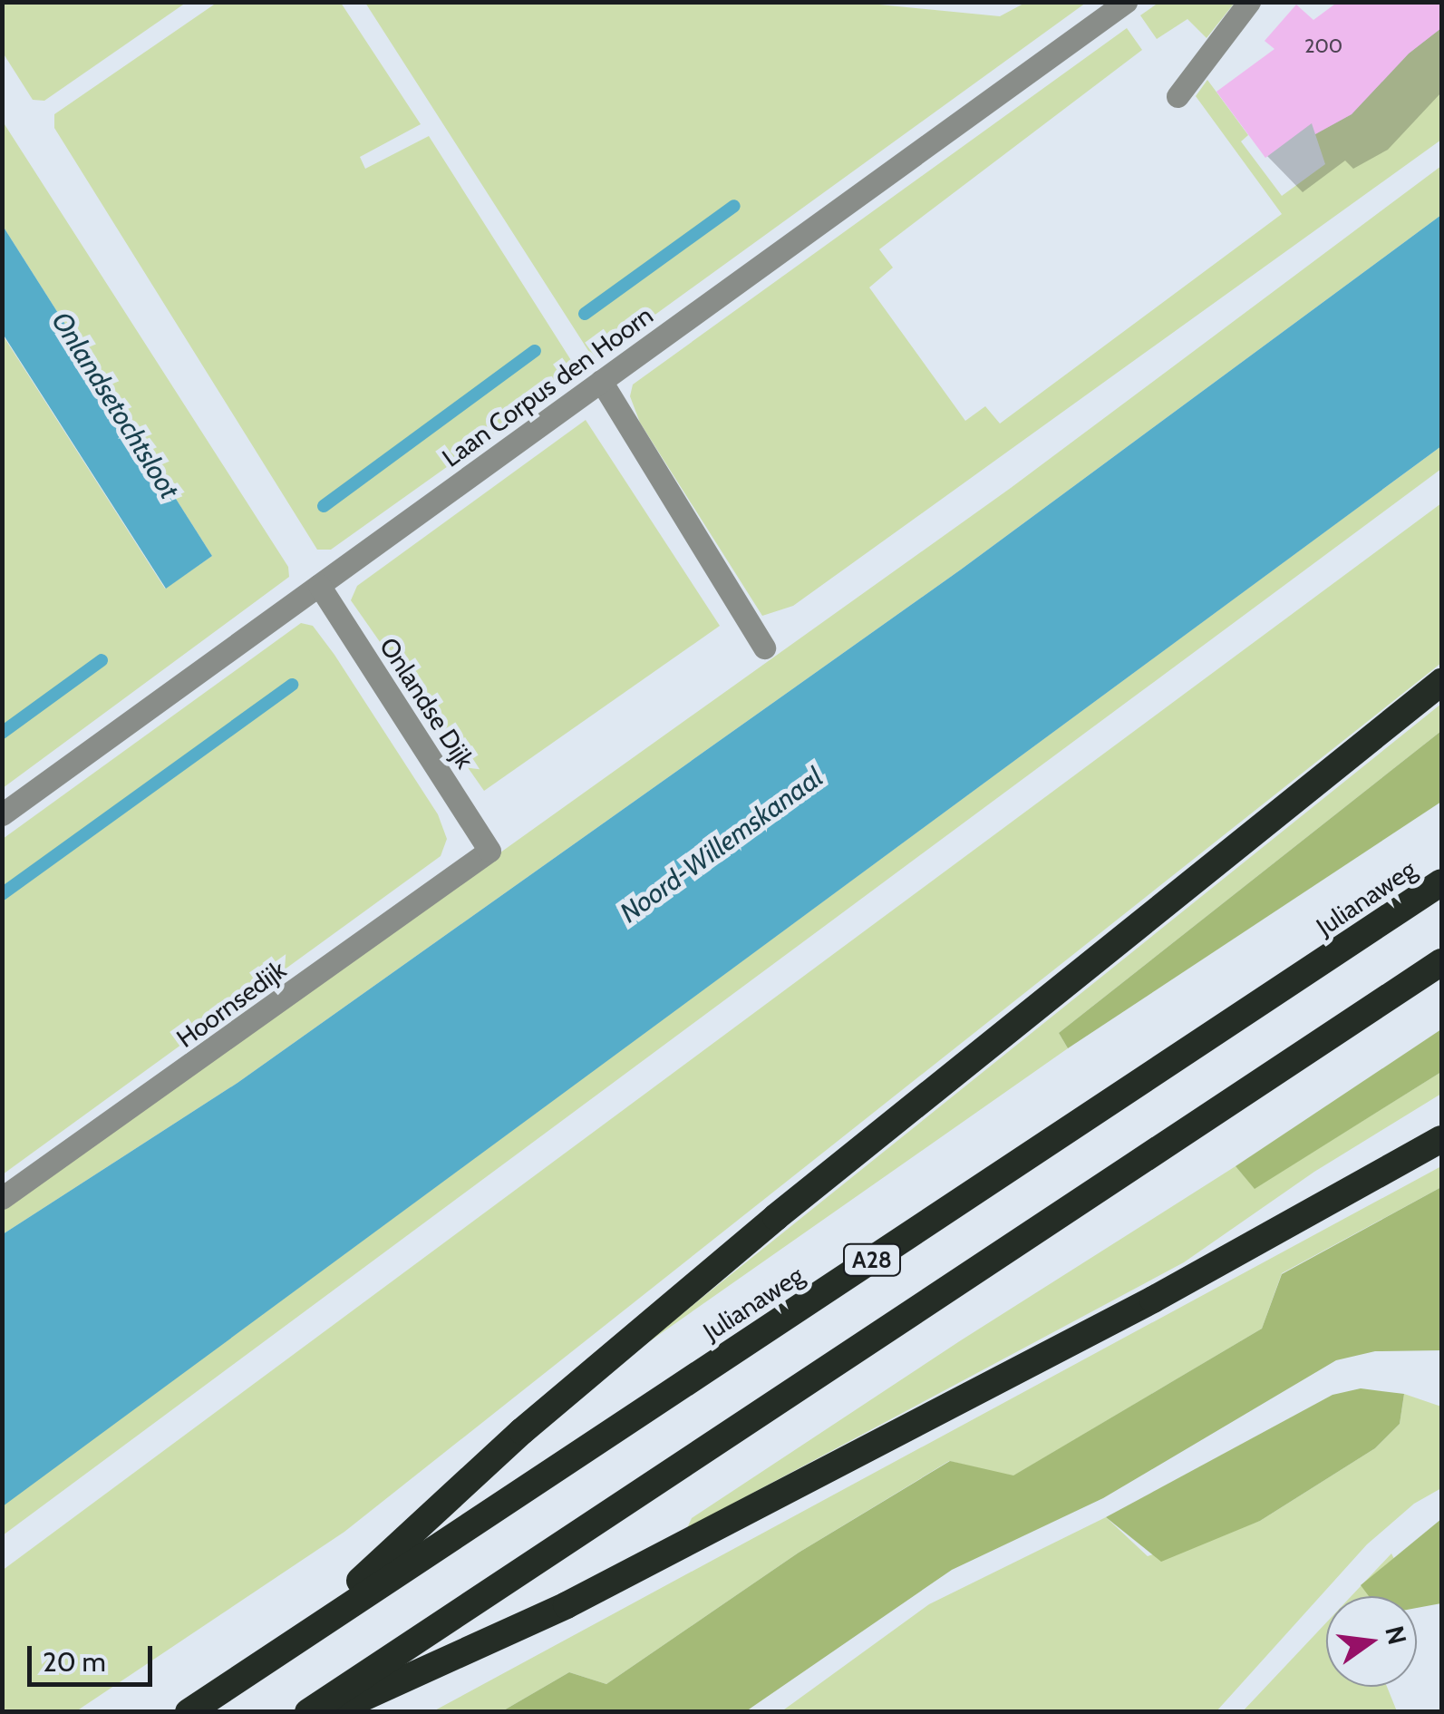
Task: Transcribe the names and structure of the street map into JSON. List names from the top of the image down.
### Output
{
  "streets": {
    "highway": ["Julianaweg", "A28"],
    "street": ["Laan Corpus den Hoorn", "Onlandse Dijk", "Hoornsedijk"]
  },
  "crossings": [
    ["Laan Corpus den Hoorn", "Onlandse Dijk"],
    ["Onlandse Dijk", "Hoornsedijk"],
    ["Julianaweg", "A28"]
  ],
  "water": ["Onlandsetochtsloot", "Noord-Willemskanaal"],
  "house_numbers": ["200"],
  "scale_bar": "20 m",
  "north": "right"
}
